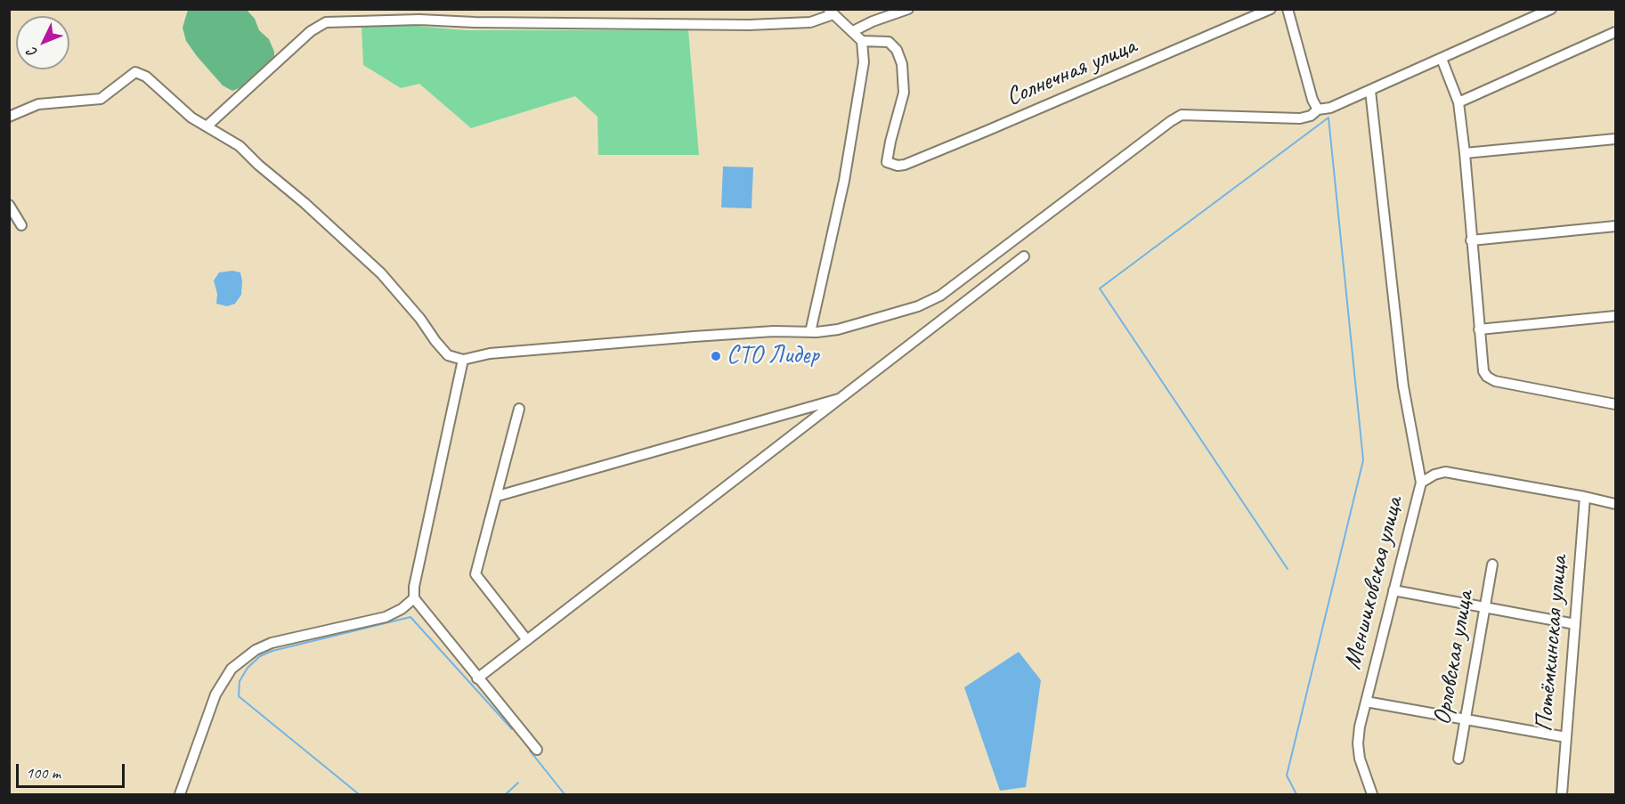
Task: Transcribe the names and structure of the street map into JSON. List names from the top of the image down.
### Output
{
  "streets": {
    "street": [
      "Солнечная улица",
      "Меншиковская улица",
      "Потёмкинская улица",
      "Орловская улица"
    ]
  },
  "crossings": [
    ["Меншиковская улица", "Потёмкинская улица"]
  ],
  "places": ["СТО Лидер"],
  "scale_bar": "100 m",
  "north": "bottom left"
}
